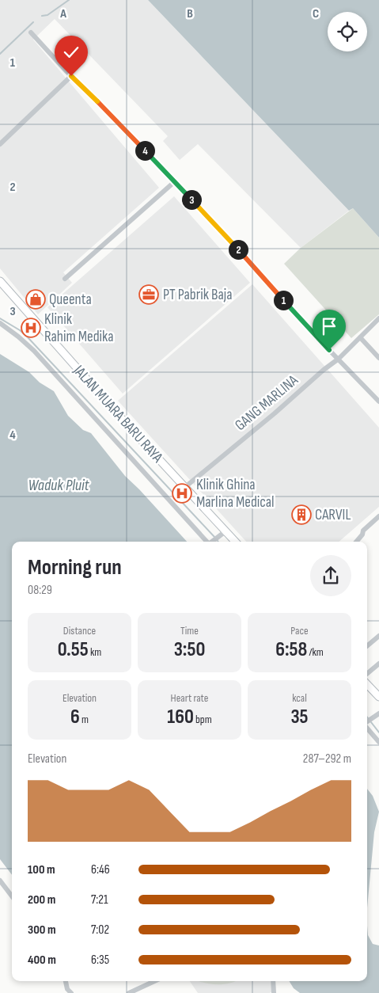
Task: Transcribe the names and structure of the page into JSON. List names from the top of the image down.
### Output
{
  "streets": {
    "street": ["GANG MARLINA", "JALAN MUARA BARU RAYA"]
  },
  "crossings": [
    ["GANG MARLINA", "JALAN MUARA BARU RAYA"]
  ],
  "water": ["Waduk Pluit"],
  "places": {
    "office": ["PT Pabrik Baja"],
    "shop": ["Queenta"],
    "hospital": ["Klinik Rahim Medika", "Klinik Ghina Marlina Medical"],
    "building": ["CARVIL"]
  },
  "page": {
    "pins": [
      "4",
      "3",
      "2",
      "1"
    ],
    "heading": ["Morning run", "08:29"],
    "stats": [
      ["Distance", "0.55 km"],
      ["Time", "3:50"],
      ["Pace", "6:58 /km"],
      ["Elevation", "6 m"],
      ["Heart rate", "160 bpm"],
      ["kcal", "35"]
    ],
    "chart": ["Elevation", "287–292 m"],
    "list": [
      {
        "name": "100 m",
        "note": "6:46"
      },
      {
        "name": "200 m",
        "note": "7:21"
      },
      {
        "name": "300 m",
        "note": "7:02"
      },
      {
        "name": "400 m",
        "note": "6:35"
      }
    ]
  },
  "grid": {
    "columns": ["A", "B", "C"],
    "rows": [
      "1",
      "2",
      "3",
      "4"
    ]
  }
}
